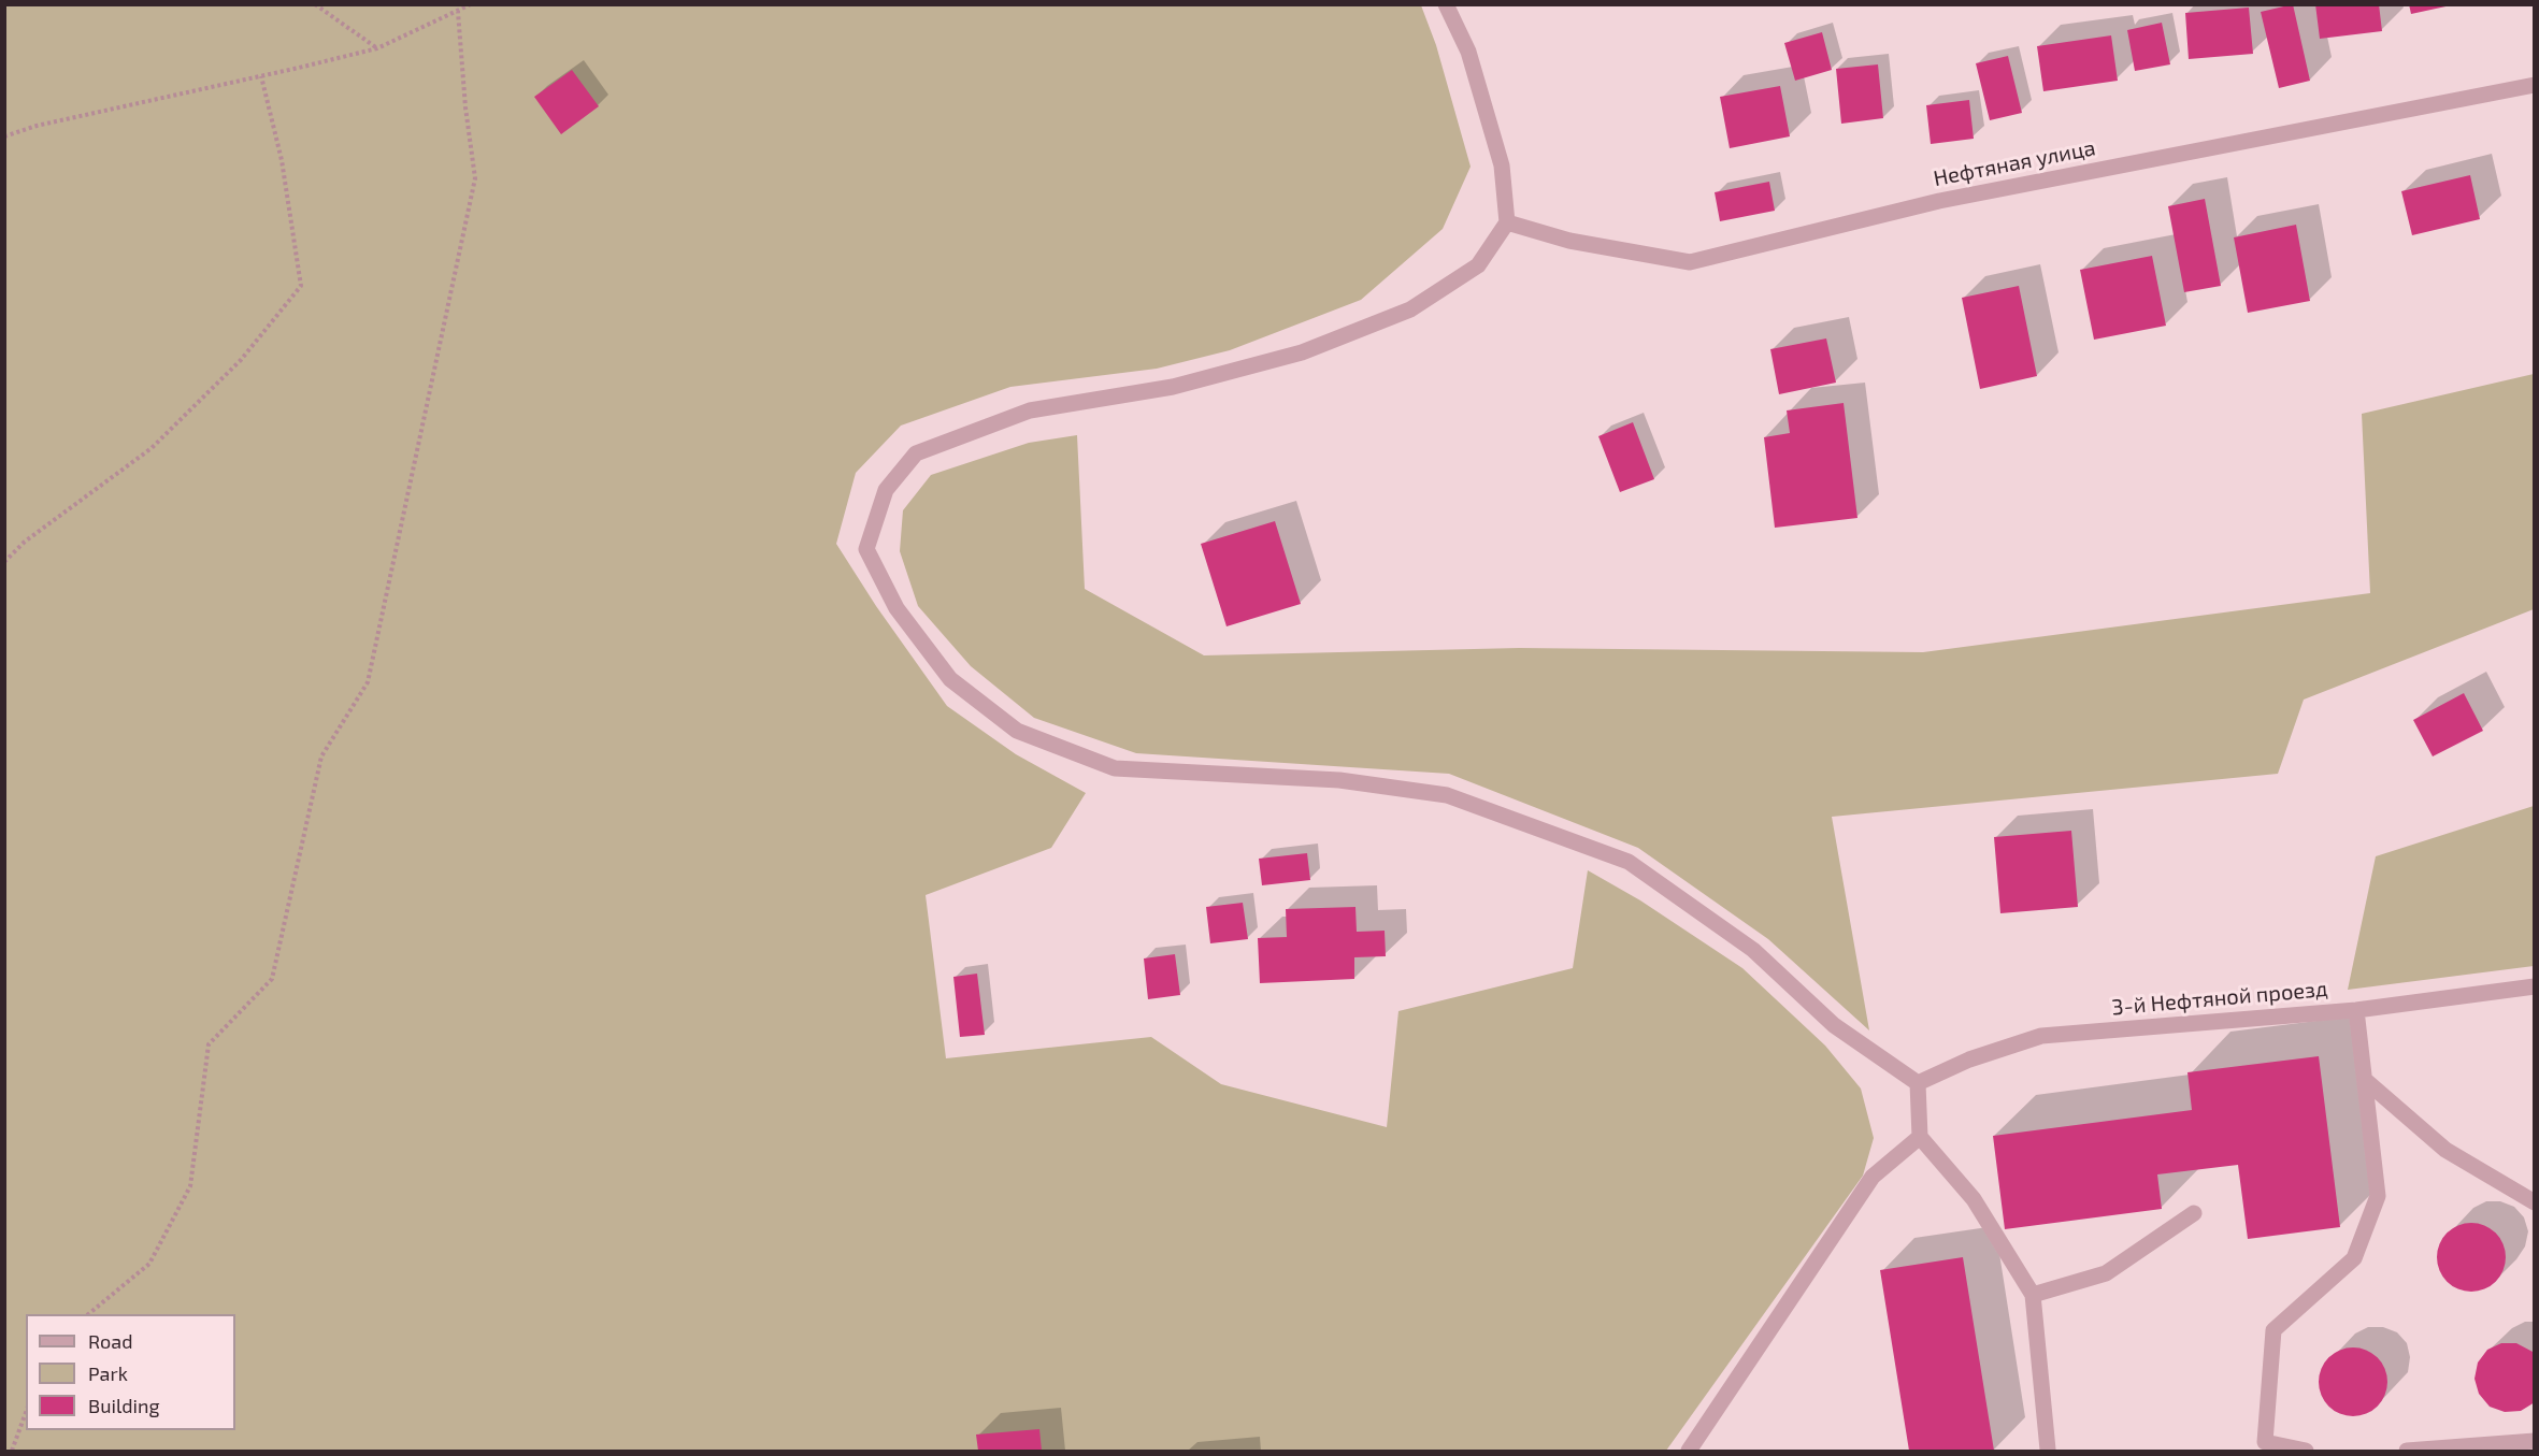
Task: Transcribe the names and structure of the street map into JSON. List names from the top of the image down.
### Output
{
  "streets": {
    "street": ["Нефтяная улица", "3-й Нефтяной проезд"]
  },
  "legend": ["Road", "Park", "Building"]
}
